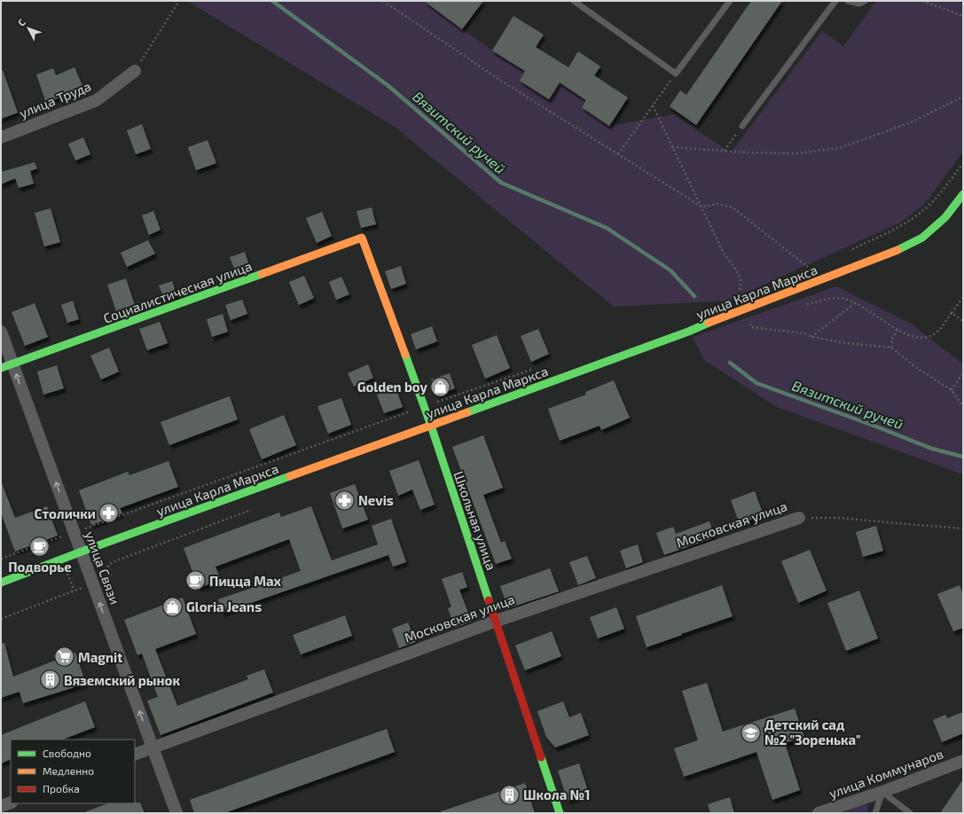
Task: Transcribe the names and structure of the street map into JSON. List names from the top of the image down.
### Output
{
  "streets": {
    "main road": ["Социалистическая улица", "улица Карла Маркса", "Школьная улица"],
    "street": [
      "улица Труда",
      "Московская улица",
      "улица Связи",
      "улица Коммунаров"
    ]
  },
  "crossings": [
    ["Социалистическая улица", "Школьная улица"],
    ["Социалистическая улица", "улица Связи"],
    ["улица Карла Маркса", "Школьная улица"],
    ["улица Карла Маркса", "улица Связи"],
    ["Школьная улица", "Московская улица"],
    ["Московская улица", "улица Связи"]
  ],
  "one_way": ["улица Связи"],
  "water": ["Вязитский ручей"],
  "places": {
    "shop": ["Golden boy", "Gloria Jeans"],
    "pharmacy": ["Nevis", "Столички"],
    "cafe": ["Подворье", "Пицца Max"],
    "supermarket": ["Magnit"],
    "building": ["Вяземский рынок", "Школа №1"],
    "school or university": ["Детский сад №2 \"Зоренька\""]
  },
  "legend": ["Свободно", "Медленно", "Пробка"],
  "north": "top left"
}
